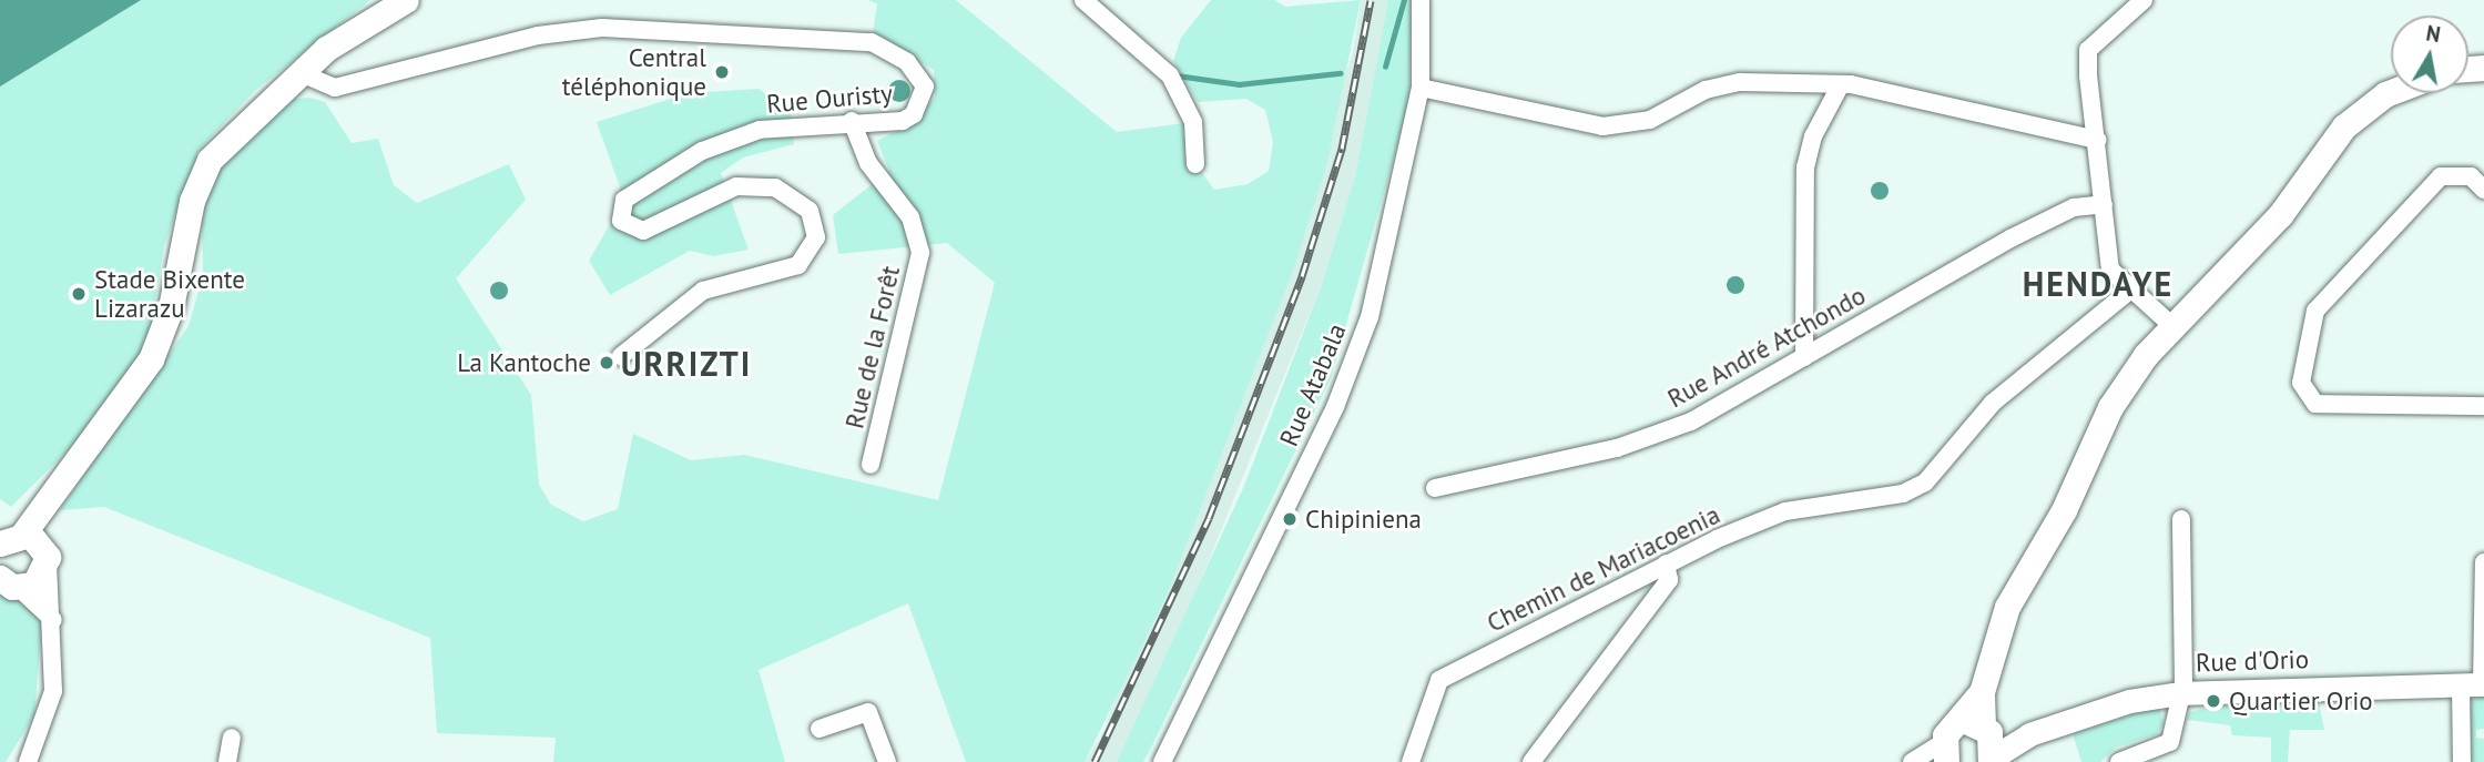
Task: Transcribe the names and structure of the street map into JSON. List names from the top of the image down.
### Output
{
  "streets": {
    "street": [
      "Rue Ouristy",
      "Rue de la Forêt",
      "Rue André Atchondo",
      "Rue Atabala",
      "Chemin de Mariacoenia",
      "Rue d'Orio"
    ]
  },
  "crossings": [
    ["Rue Ouristy", "Rue de la Forêt"]
  ],
  "districts": ["HENDAYE", "URRIZTI"],
  "places": [
    "Central téléphonique",
    "Stade Bixente Lizarazu",
    "La Kantoche",
    "Chipiniena",
    "Quartier Orio"
  ],
  "north": "top"
}
